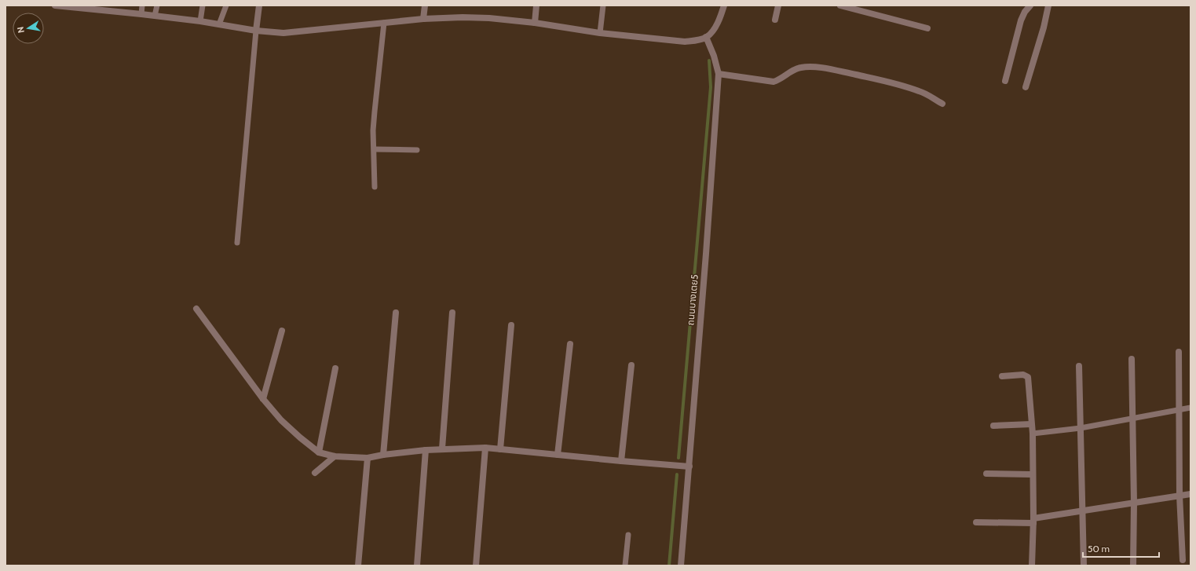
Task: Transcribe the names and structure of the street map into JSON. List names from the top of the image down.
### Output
{
  "streets": {
    "street": ["ถนนบางเตย5"]
  },
  "scale_bar": "50 m",
  "north": "left"
}
